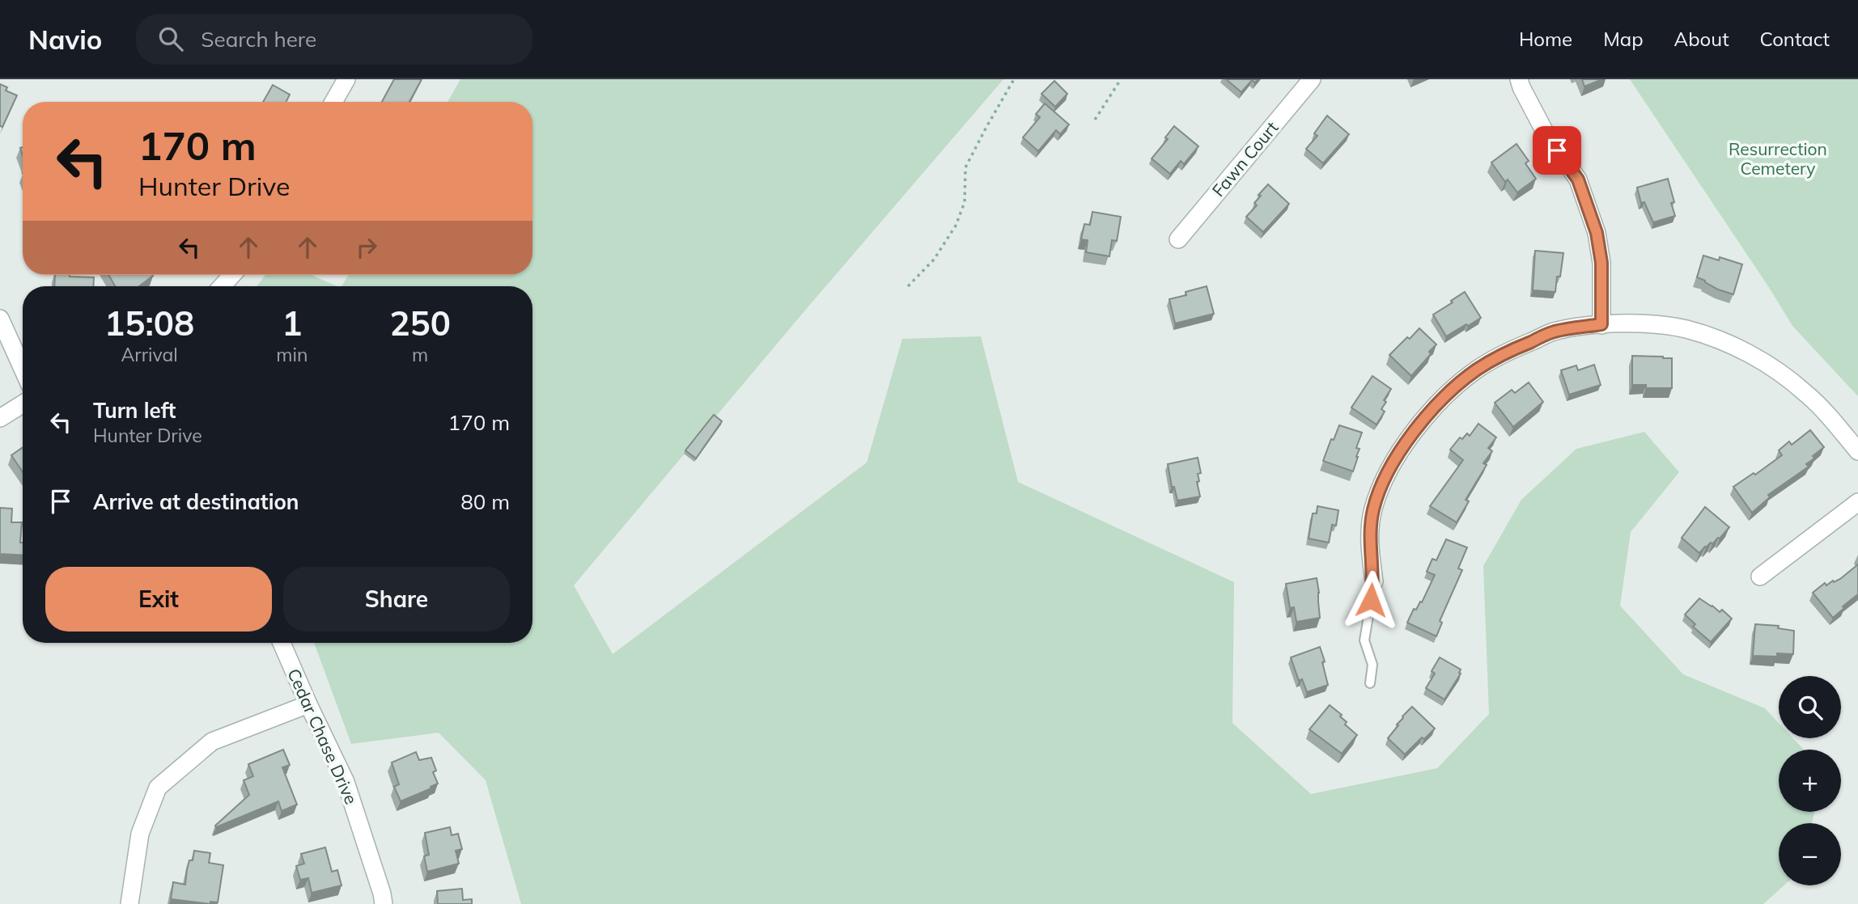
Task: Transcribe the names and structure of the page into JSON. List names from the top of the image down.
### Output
{
  "streets": {
    "street": ["Fawn Court", "Cedar Chase Drive"]
  },
  "parks": ["Resurrection Cemetery"],
  "page": {
    "header": "Navio",
    "search": "Search here",
    "nav": [
      "Home",
      "Map",
      "About",
      "Contact"
    ],
    "turn": ["170 m", "Hunter Drive"],
    "eta": [
      "15:08",
      "Arrival",
      "1",
      "min",
      "250",
      "m"
    ],
    "list": [
      {
        "name": "Turn left",
        "note": "Hunter Drive",
        "value": "170 m"
      },
      {
        "name": "Arrive at destination",
        "value": "80 m"
      }
    ],
    "buttons": ["Exit", "Share"],
    "map_buttons": ["+", "−"]
  }
}
